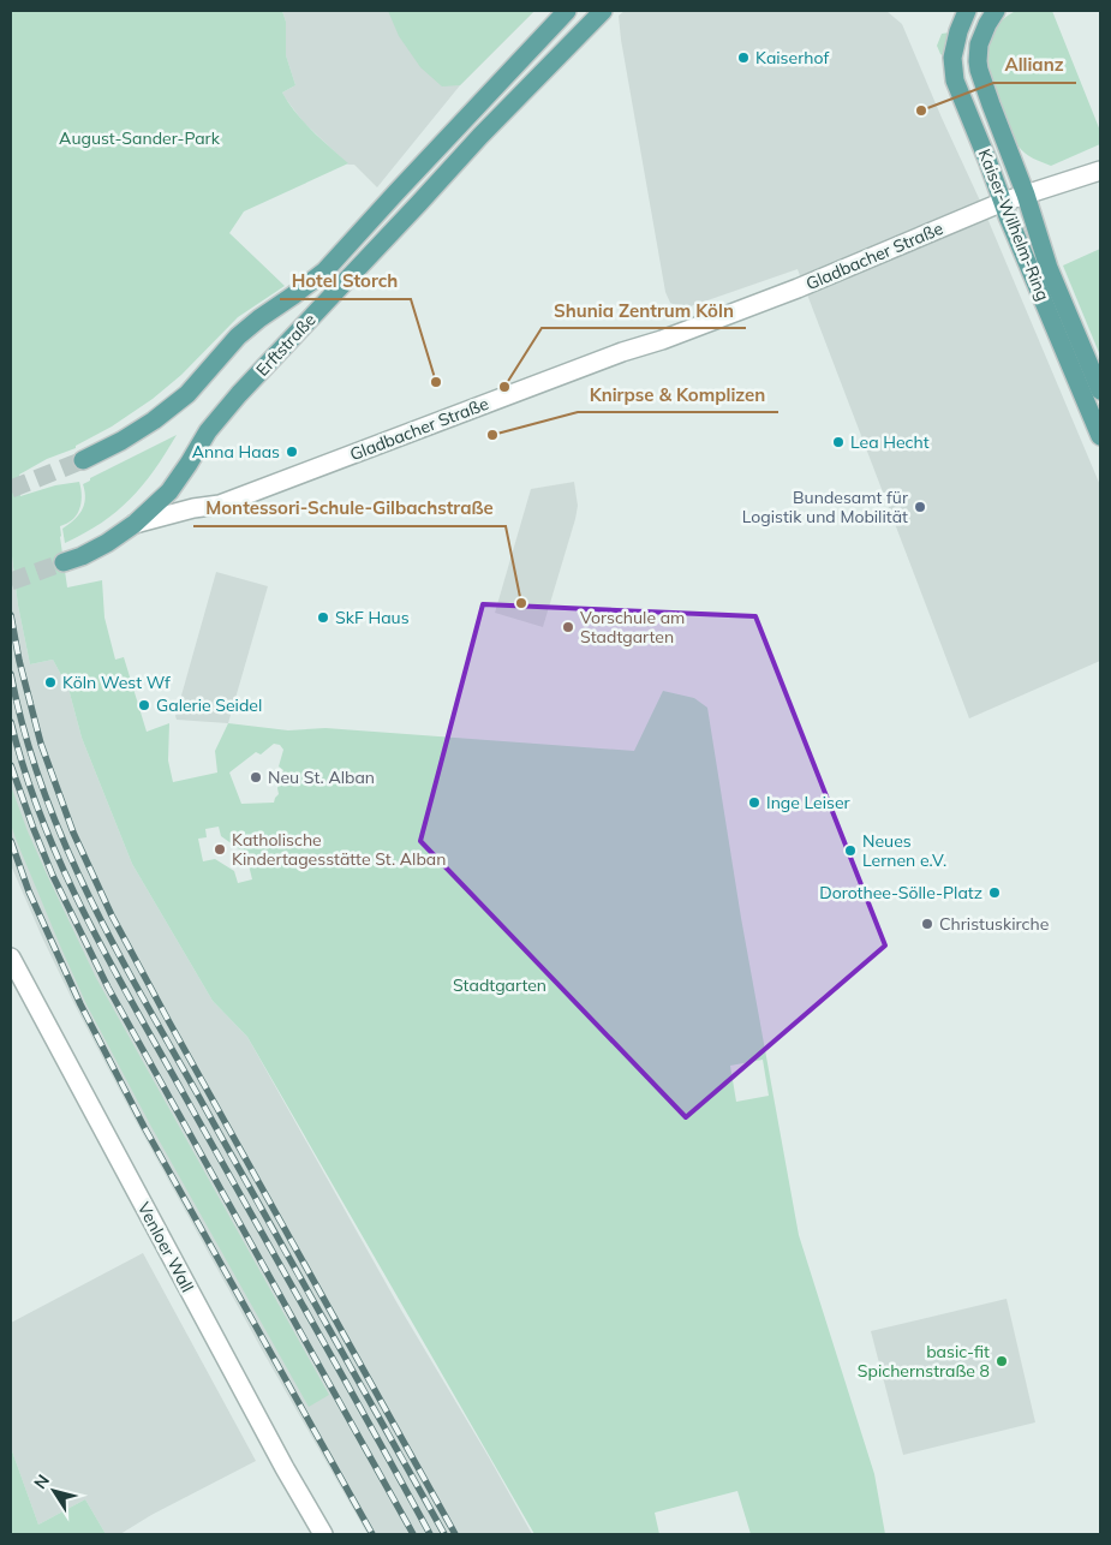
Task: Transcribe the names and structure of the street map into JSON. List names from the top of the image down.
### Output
{
  "streets": {
    "main road": ["Kaiser-Wilhelm-Ring", "Erftstraße"],
    "street": ["Gladbacher Straße", "Venloer Wall"]
  },
  "crossings": [
    ["Kaiser-Wilhelm-Ring", "Gladbacher Straße"],
    ["Gladbacher Straße", "Erftstraße"]
  ],
  "parks": ["August-Sander-Park", "Stadtgarten"],
  "places": [
    "Kaiserhof",
    "Allianz",
    "Hotel Storch",
    "Shunia Zentrum Köln",
    "Knirpse & Komplizen",
    "Lea Hecht",
    "Anna Haas",
    "Bundesamt für Logistik und Mobilität",
    "Montessori-Schule-Gilbachstraße",
    "SkF Haus",
    "Vorschule am Stadtgarten",
    "Köln West Wf",
    "Galerie Seidel",
    "Neu St. Alban",
    "Inge Leiser",
    "Katholische Kindertagesstätte St. Alban",
    "Neues Lernen e.V.",
    "Dorothee-Sölle-Platz",
    "Christuskirche",
    "basic-fit Spichernstraße 8"
  ],
  "north": "top left"
}
